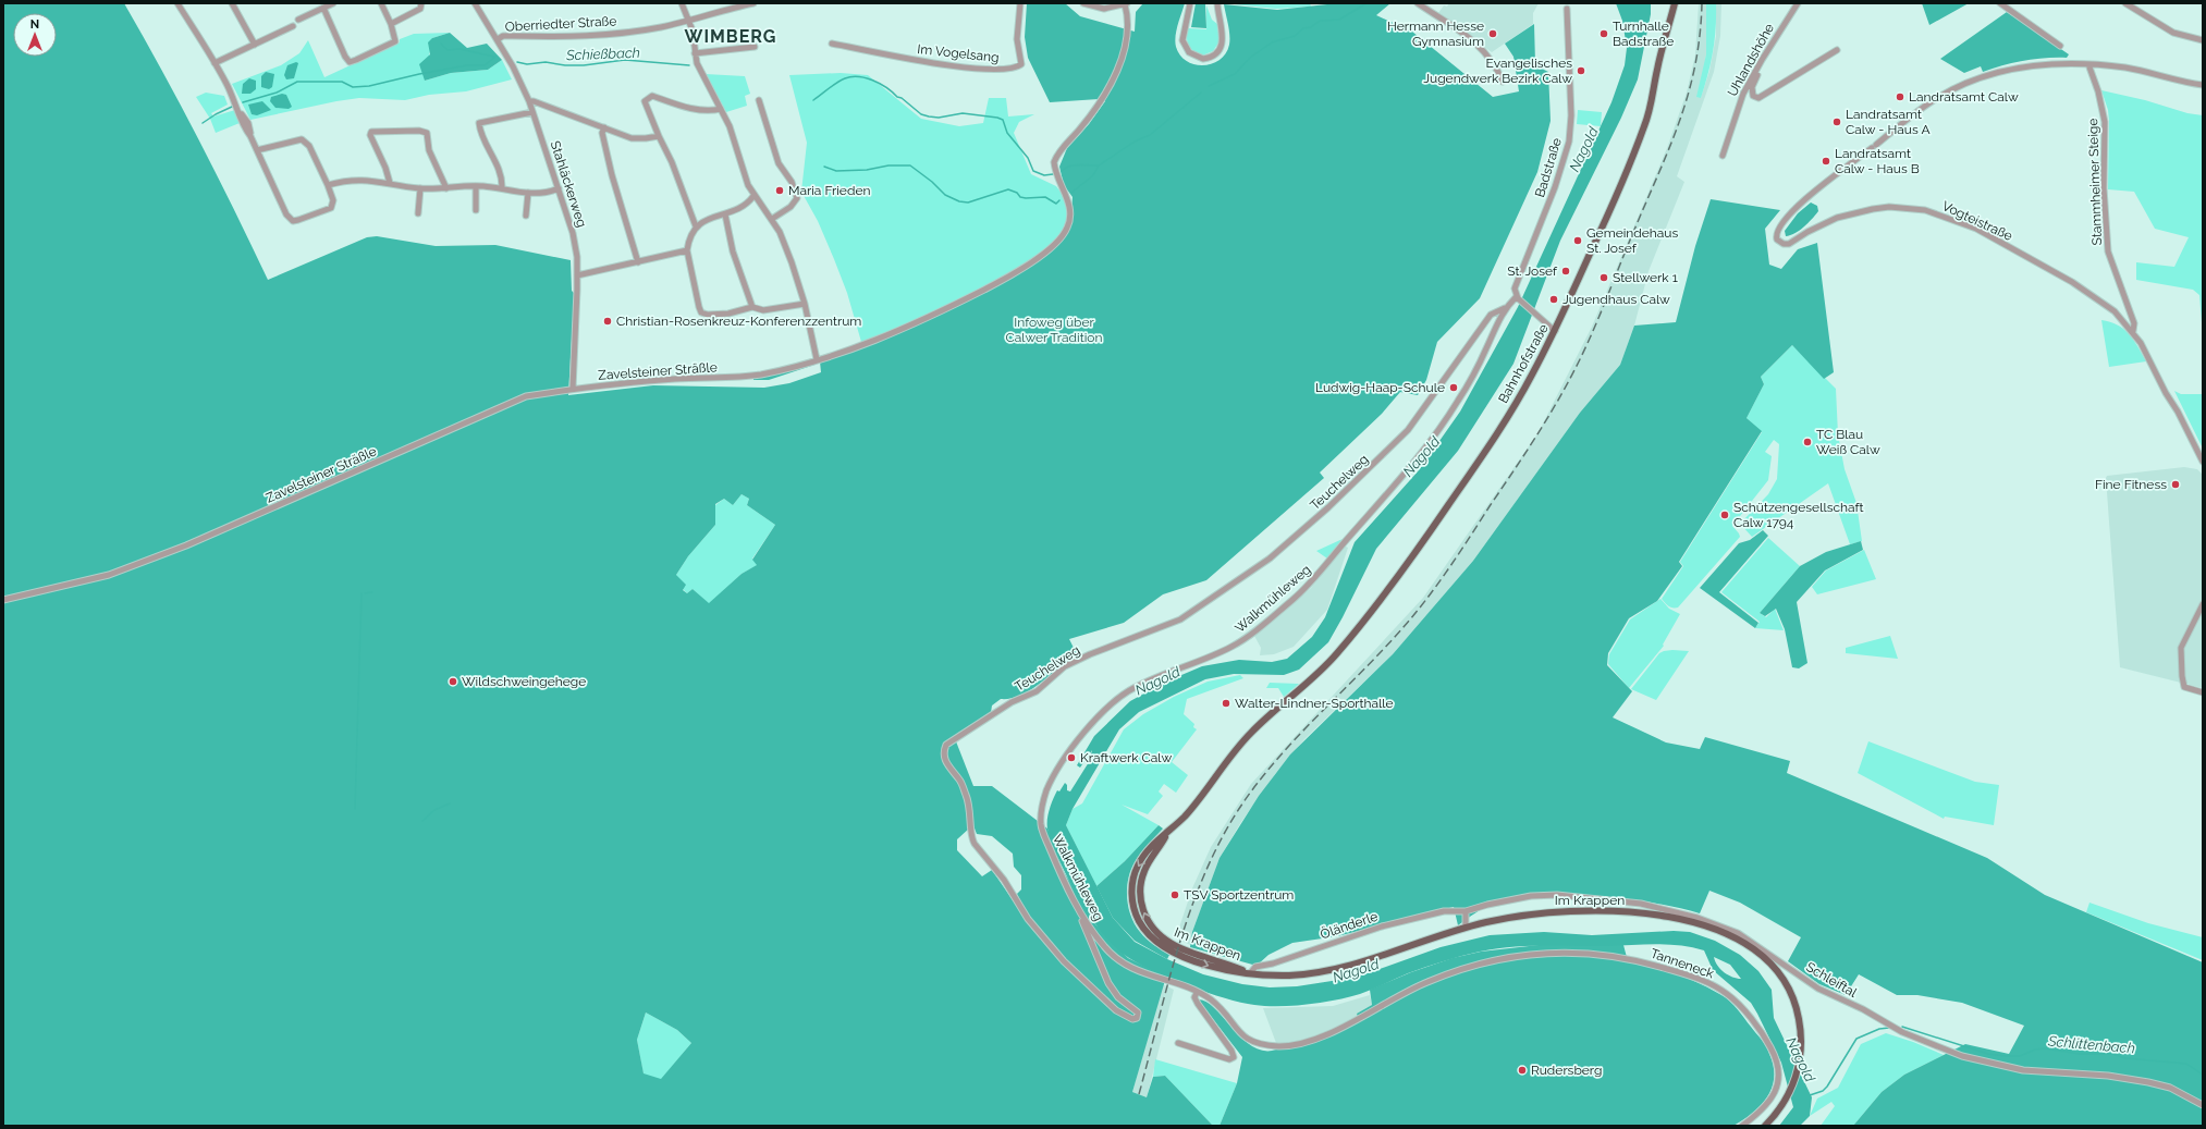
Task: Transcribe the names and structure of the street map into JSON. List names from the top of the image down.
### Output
{
  "streets": {
    "main road": ["Bahnhofstraße", "Im Krappen"],
    "street": [
      "Oberriedter Straße",
      "Im Vogelsang",
      "Uhlandshöhe",
      "Badstraße",
      "Stammheimer Steige",
      "Stahläckerweg",
      "Vogteistraße",
      "Zavelsteiner Sträßle",
      "Teuchelweg",
      "Walkmühleweg",
      "Öländerle",
      "Tanneneck",
      "Schleiftal"
    ]
  },
  "crossings": [
    ["Oberriedter Straße", "Stahläckerweg"],
    ["Badstraße", "Walkmühleweg"],
    ["Stammheimer Steige", "Vogteistraße"],
    ["Stahläckerweg", "Zavelsteiner Sträßle"],
    ["Bahnhofstraße", "Im Krappen"],
    ["Teuchelweg", "Walkmühleweg"],
    ["Walkmühleweg", "Tanneneck"],
    ["Im Krappen", "Öländerle"],
    ["Öländerle", "Schleiftal"]
  ],
  "districts": ["WIMBERG"],
  "water": ["Schießbach", "Nagold", "Schlittenbach"],
  "parks": ["Infoweg über Calwer Tradition"],
  "places": [
    "Hermann Hesse Gymnasium",
    "Turnhalle Badstraße",
    "Evangelisches Jugendwerk Bezirk Calw",
    "Landratsamt Calw",
    "Landratsamt Calw - Haus A",
    "Landratsamt Calw - Haus B",
    "Maria Frieden",
    "Gemeindehaus St. Josef",
    "St. Josef",
    "Stellwerk 1",
    "Jugendhaus Calw",
    "Christian-Rosenkreuz-Konferenzzentrum",
    "Ludwig-Haap-Schule",
    "TC Blau Weiß Calw",
    "Fine Fitness",
    "Schützengesellschaft Calw 1794",
    "Wildschweingehege",
    "Walter-Lindner-Sporthalle",
    "Kraftwerk Calw",
    "TSV Sportzentrum",
    "Rudersberg"
  ],
  "north": "top"
}
